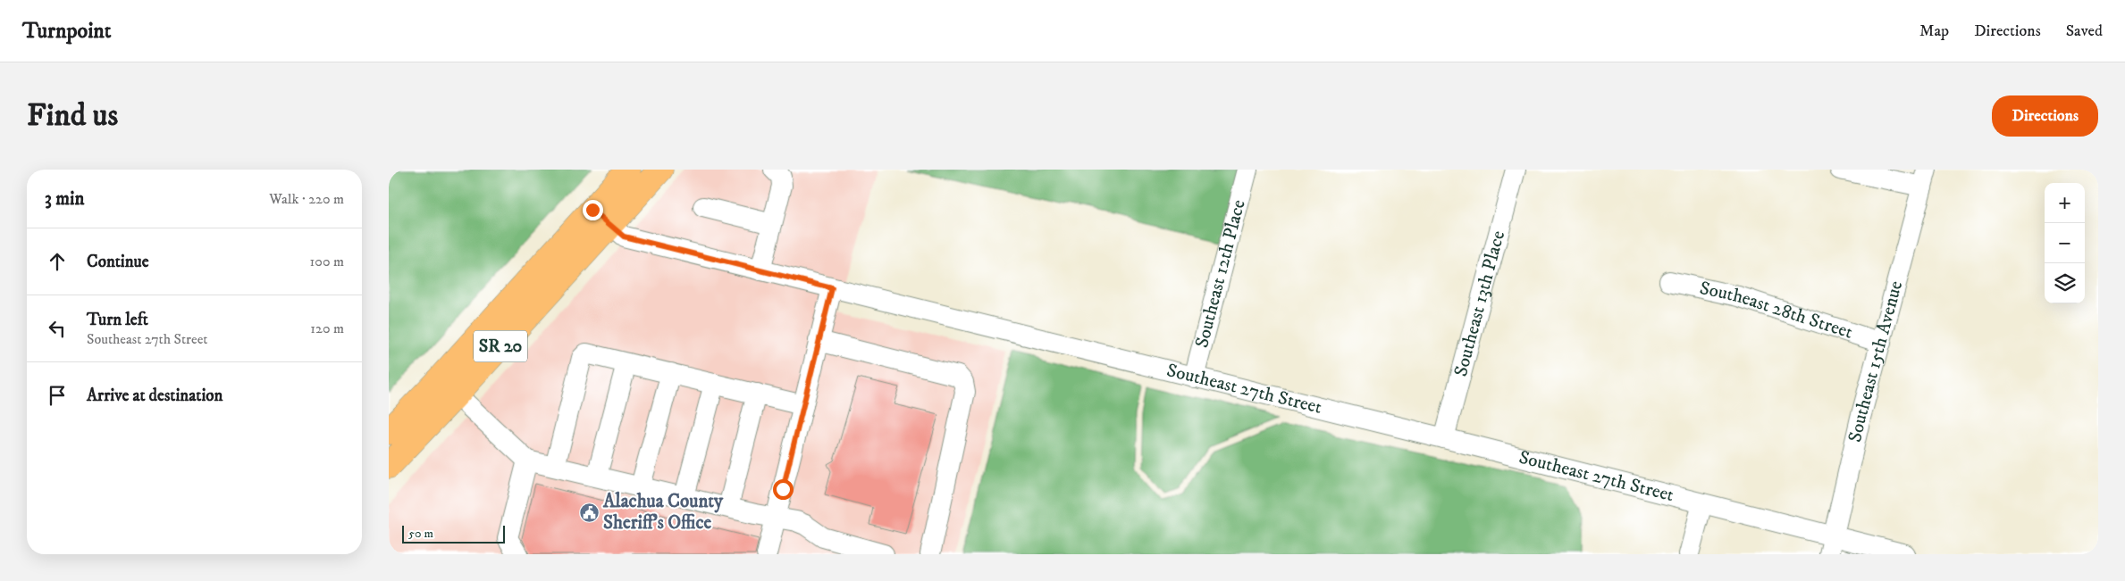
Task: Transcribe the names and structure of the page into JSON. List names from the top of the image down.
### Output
{
  "streets": {
    "highway": ["SR 20"],
    "street": [
      "Southeast 12th Place",
      "Southeast 13th Place",
      "Southeast 28th Street",
      "Southeast 15th Avenue",
      "Southeast 27th Street"
    ]
  },
  "crossings": [
    ["Southeast 12th Place", "Southeast 27th Street"],
    ["Southeast 13th Place", "Southeast 27th Street"],
    ["Southeast 28th Street", "Southeast 15th Avenue"],
    ["SR 20", "Southeast 27th Street"],
    ["Southeast 15th Avenue", "Southeast 27th Street"]
  ],
  "places": {
    "public building": ["Alachua County Sheriff's Office"]
  },
  "scale_bar": "50 m",
  "page": {
    "header": "Turnpoint",
    "nav": ["Map", "Directions", "Saved"],
    "buttons": "Directions",
    "title": "Find us",
    "heading": ["3 min", "Walk · 220 m"],
    "map_buttons": ["+", "−"],
    "list": [
      ["Continue", "100 m"],
      ["Turn left", "Southeast 27th Street", "120 m"],
      "Arrive at destination"
    ],
    "scale": "50 m"
  }
}
